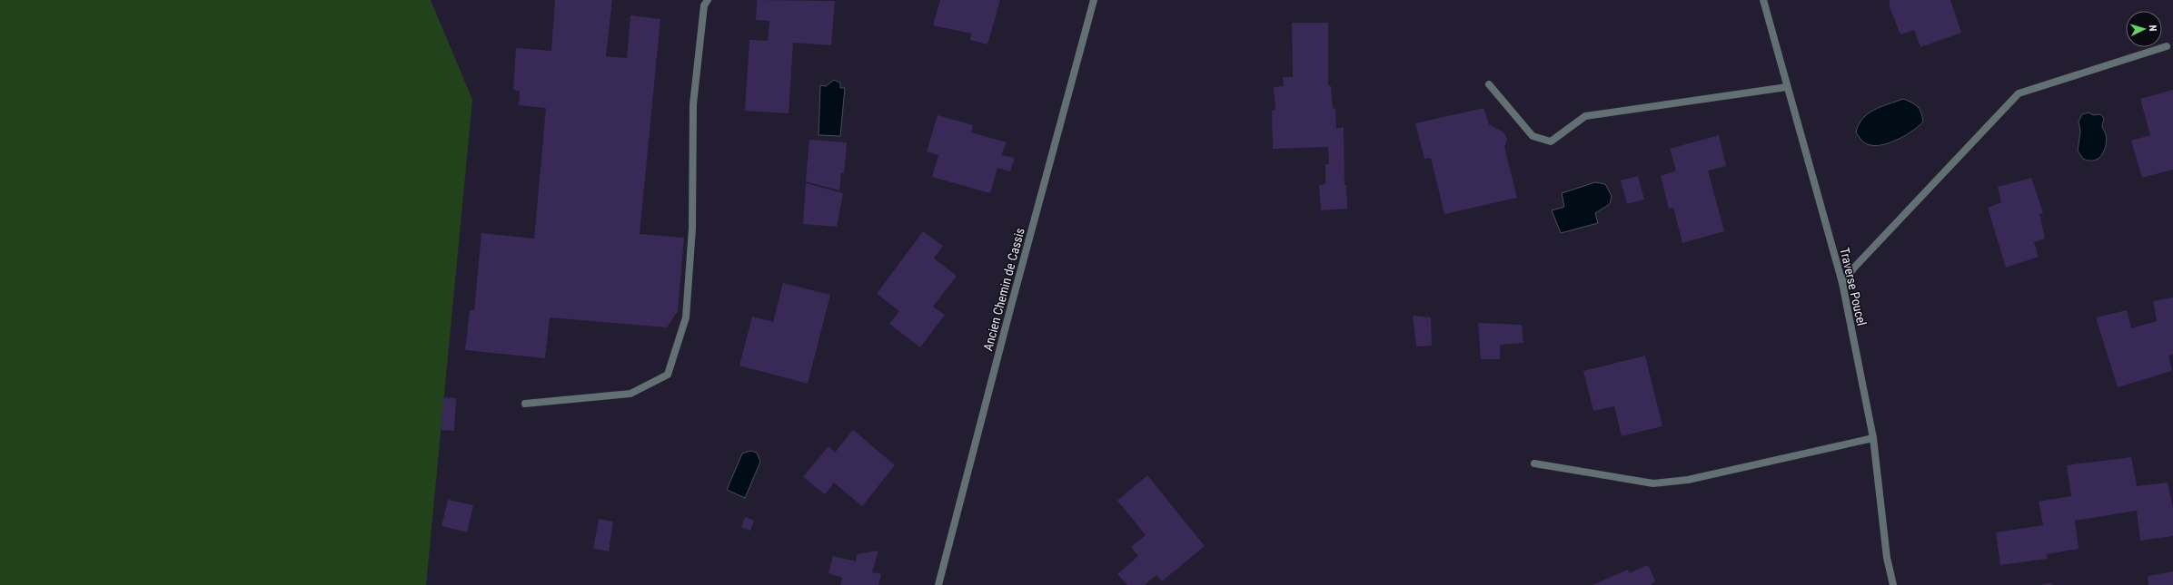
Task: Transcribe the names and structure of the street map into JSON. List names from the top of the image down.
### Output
{
  "streets": {
    "street": ["Traverse Poucel", "Ancien Chemin de Cassis"]
  },
  "north": "right"
}
